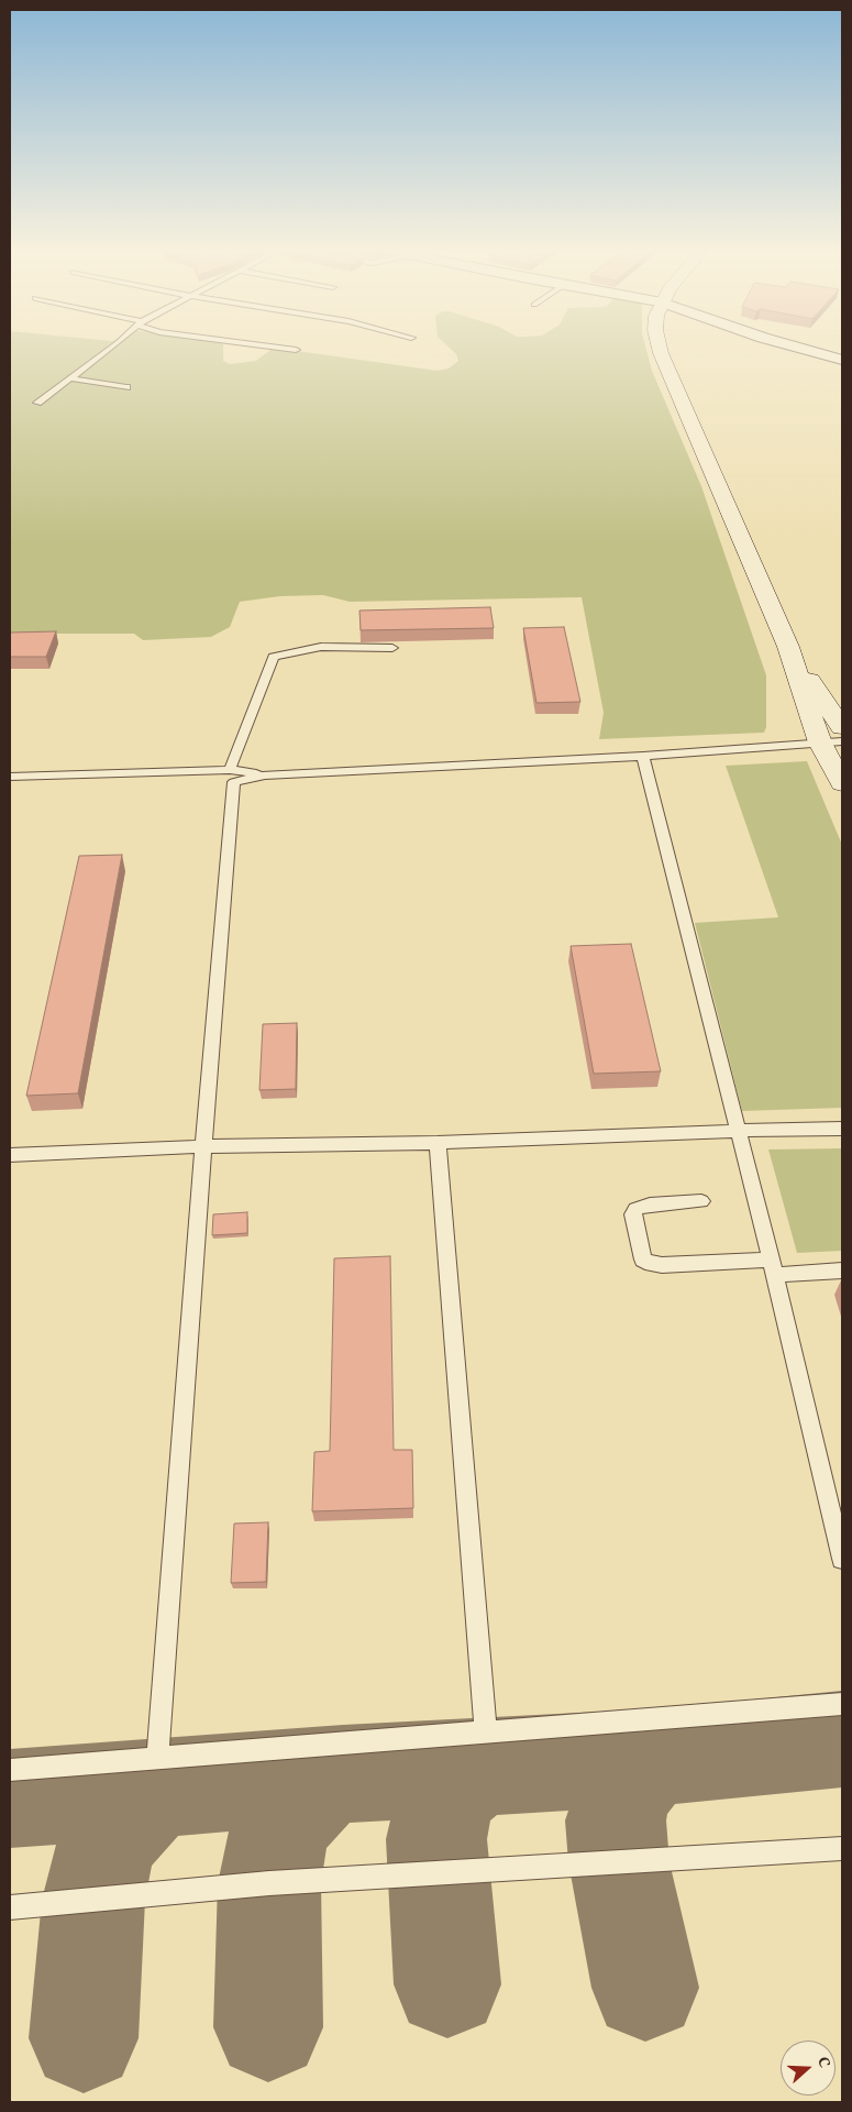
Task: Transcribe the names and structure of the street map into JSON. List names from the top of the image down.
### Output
{
  "north": "right"
}
